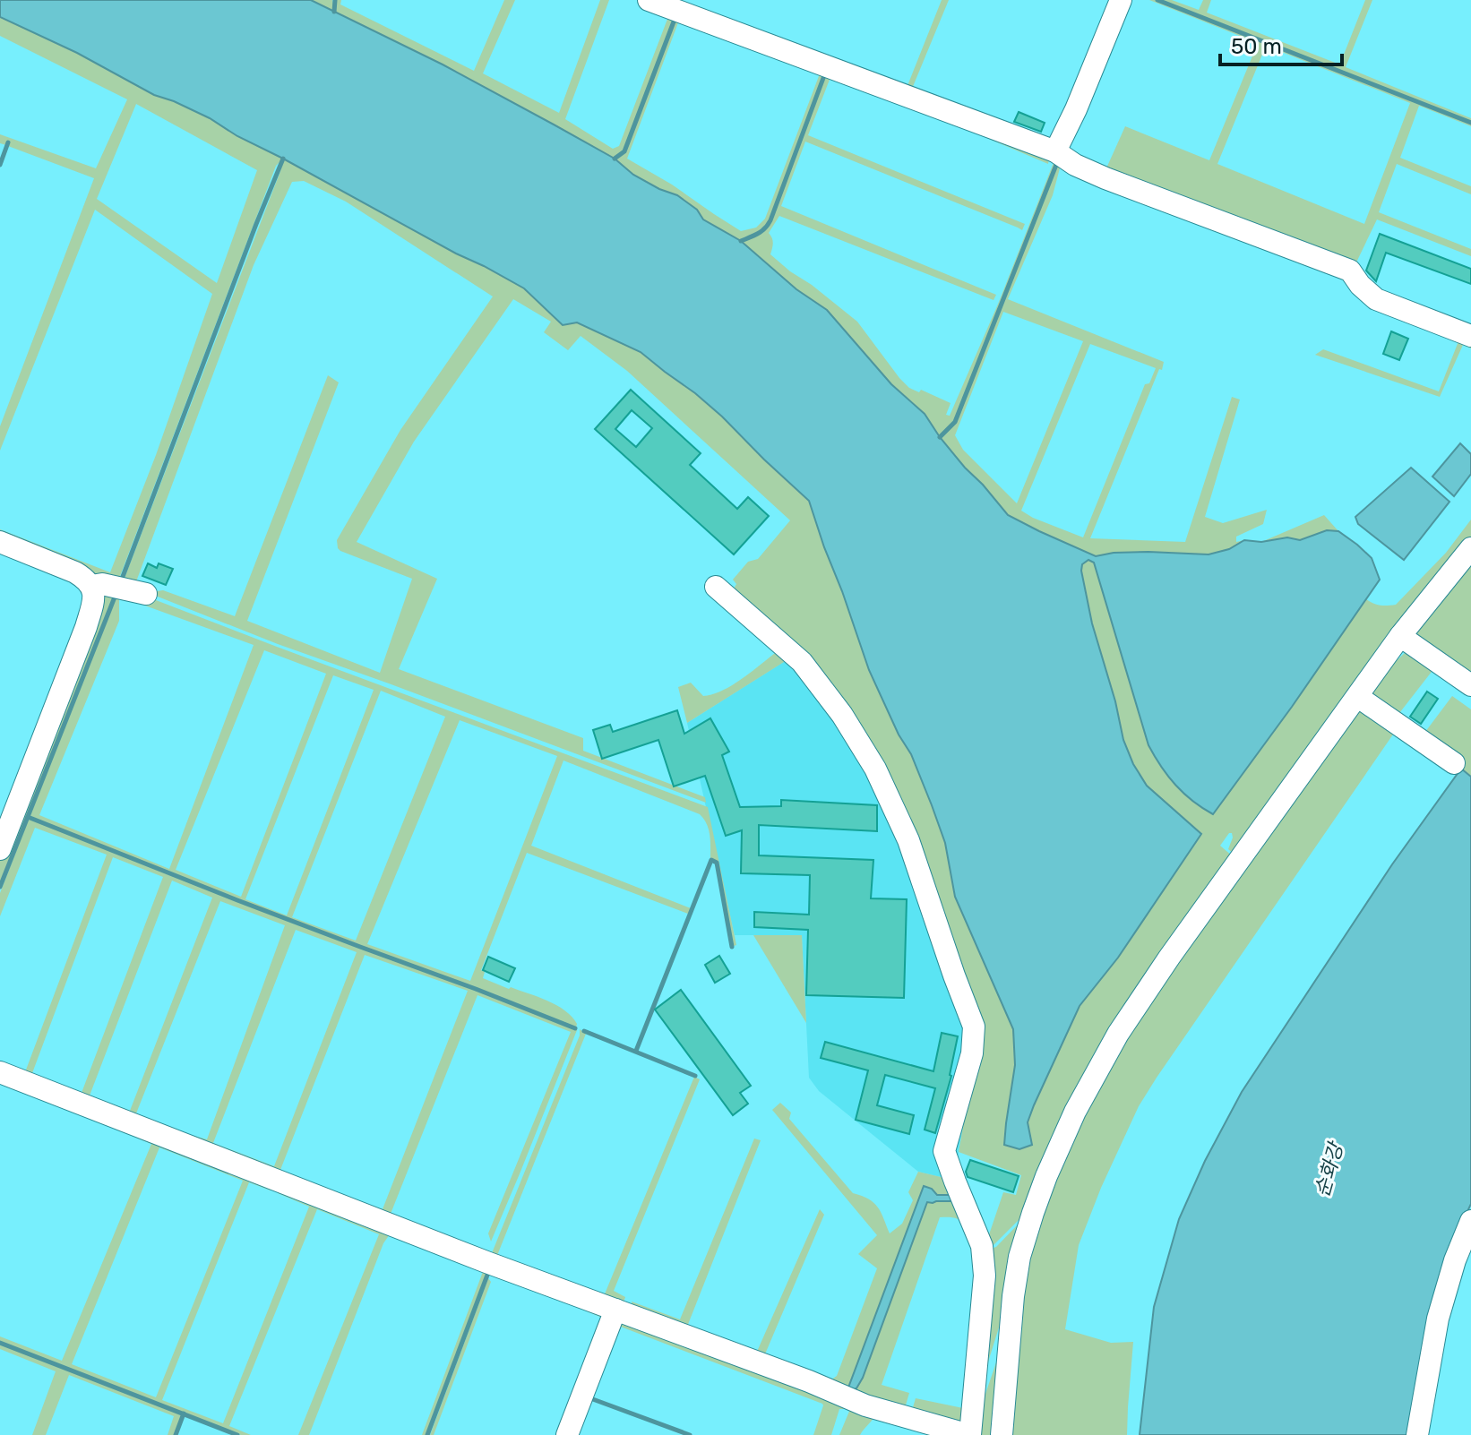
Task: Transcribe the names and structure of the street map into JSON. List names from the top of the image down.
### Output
{
  "water": ["순화강"],
  "scale_bar": "50 m"
}
